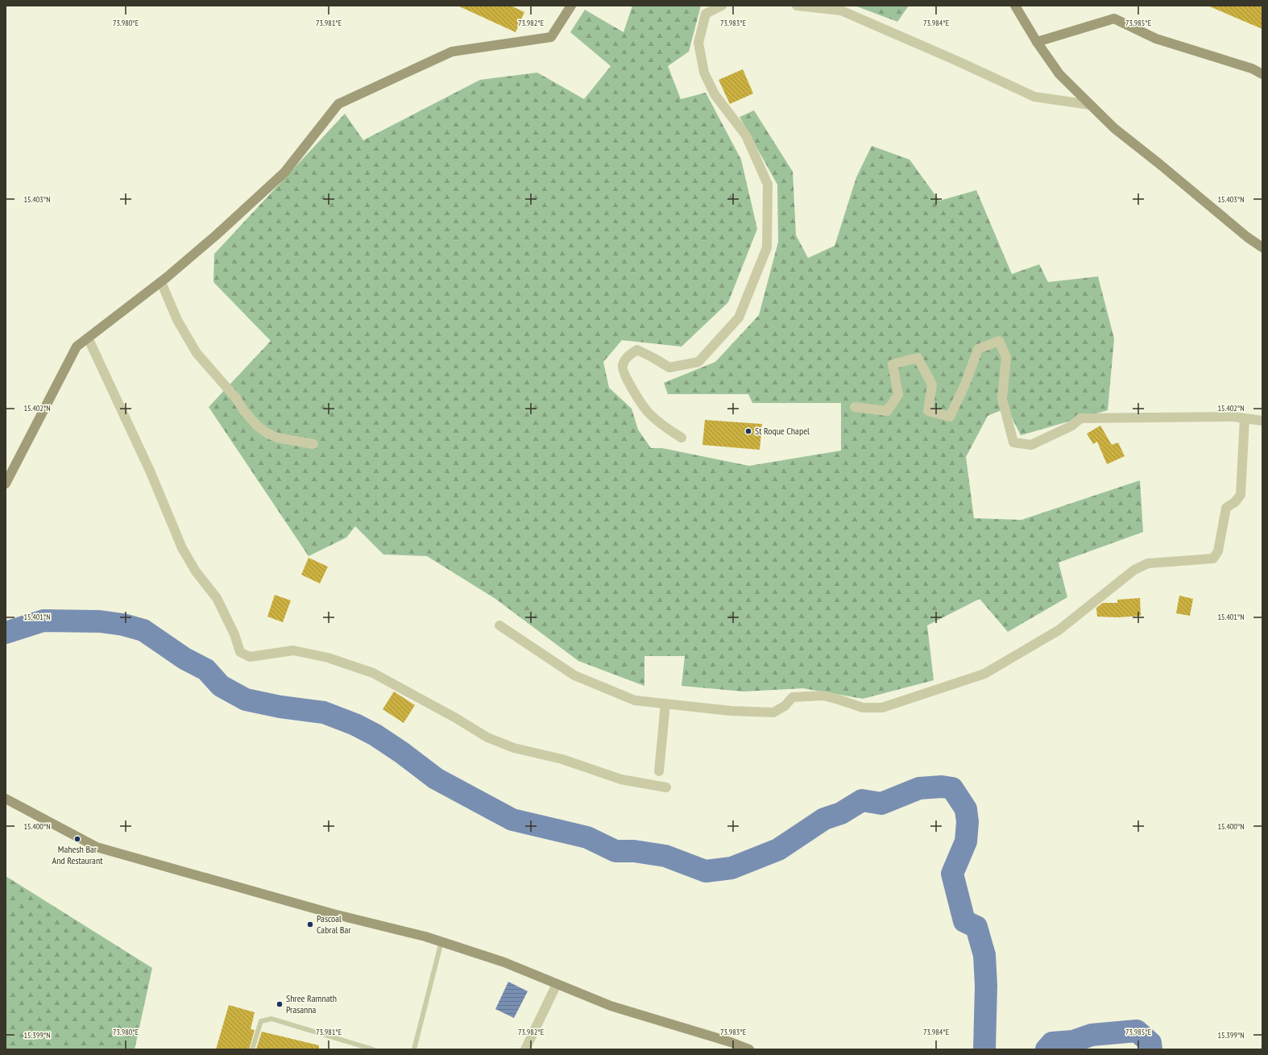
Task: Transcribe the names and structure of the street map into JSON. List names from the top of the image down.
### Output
{
  "places": [
    "St Roque Chapel",
    "Mahesh Bar And Restaurant",
    "Pascoal Cabral Bar",
    "Shree Ramnath Prasanna"
  ],
  "coordinates": [
    "73.980°E",
    "73.981°E",
    "73.982°E",
    "73.983°E",
    "73.984°E",
    "73.985°E",
    "15.403°N",
    "15.402°N",
    "15.401°N",
    "15.400°N",
    "15.399°N"
  ]
}
